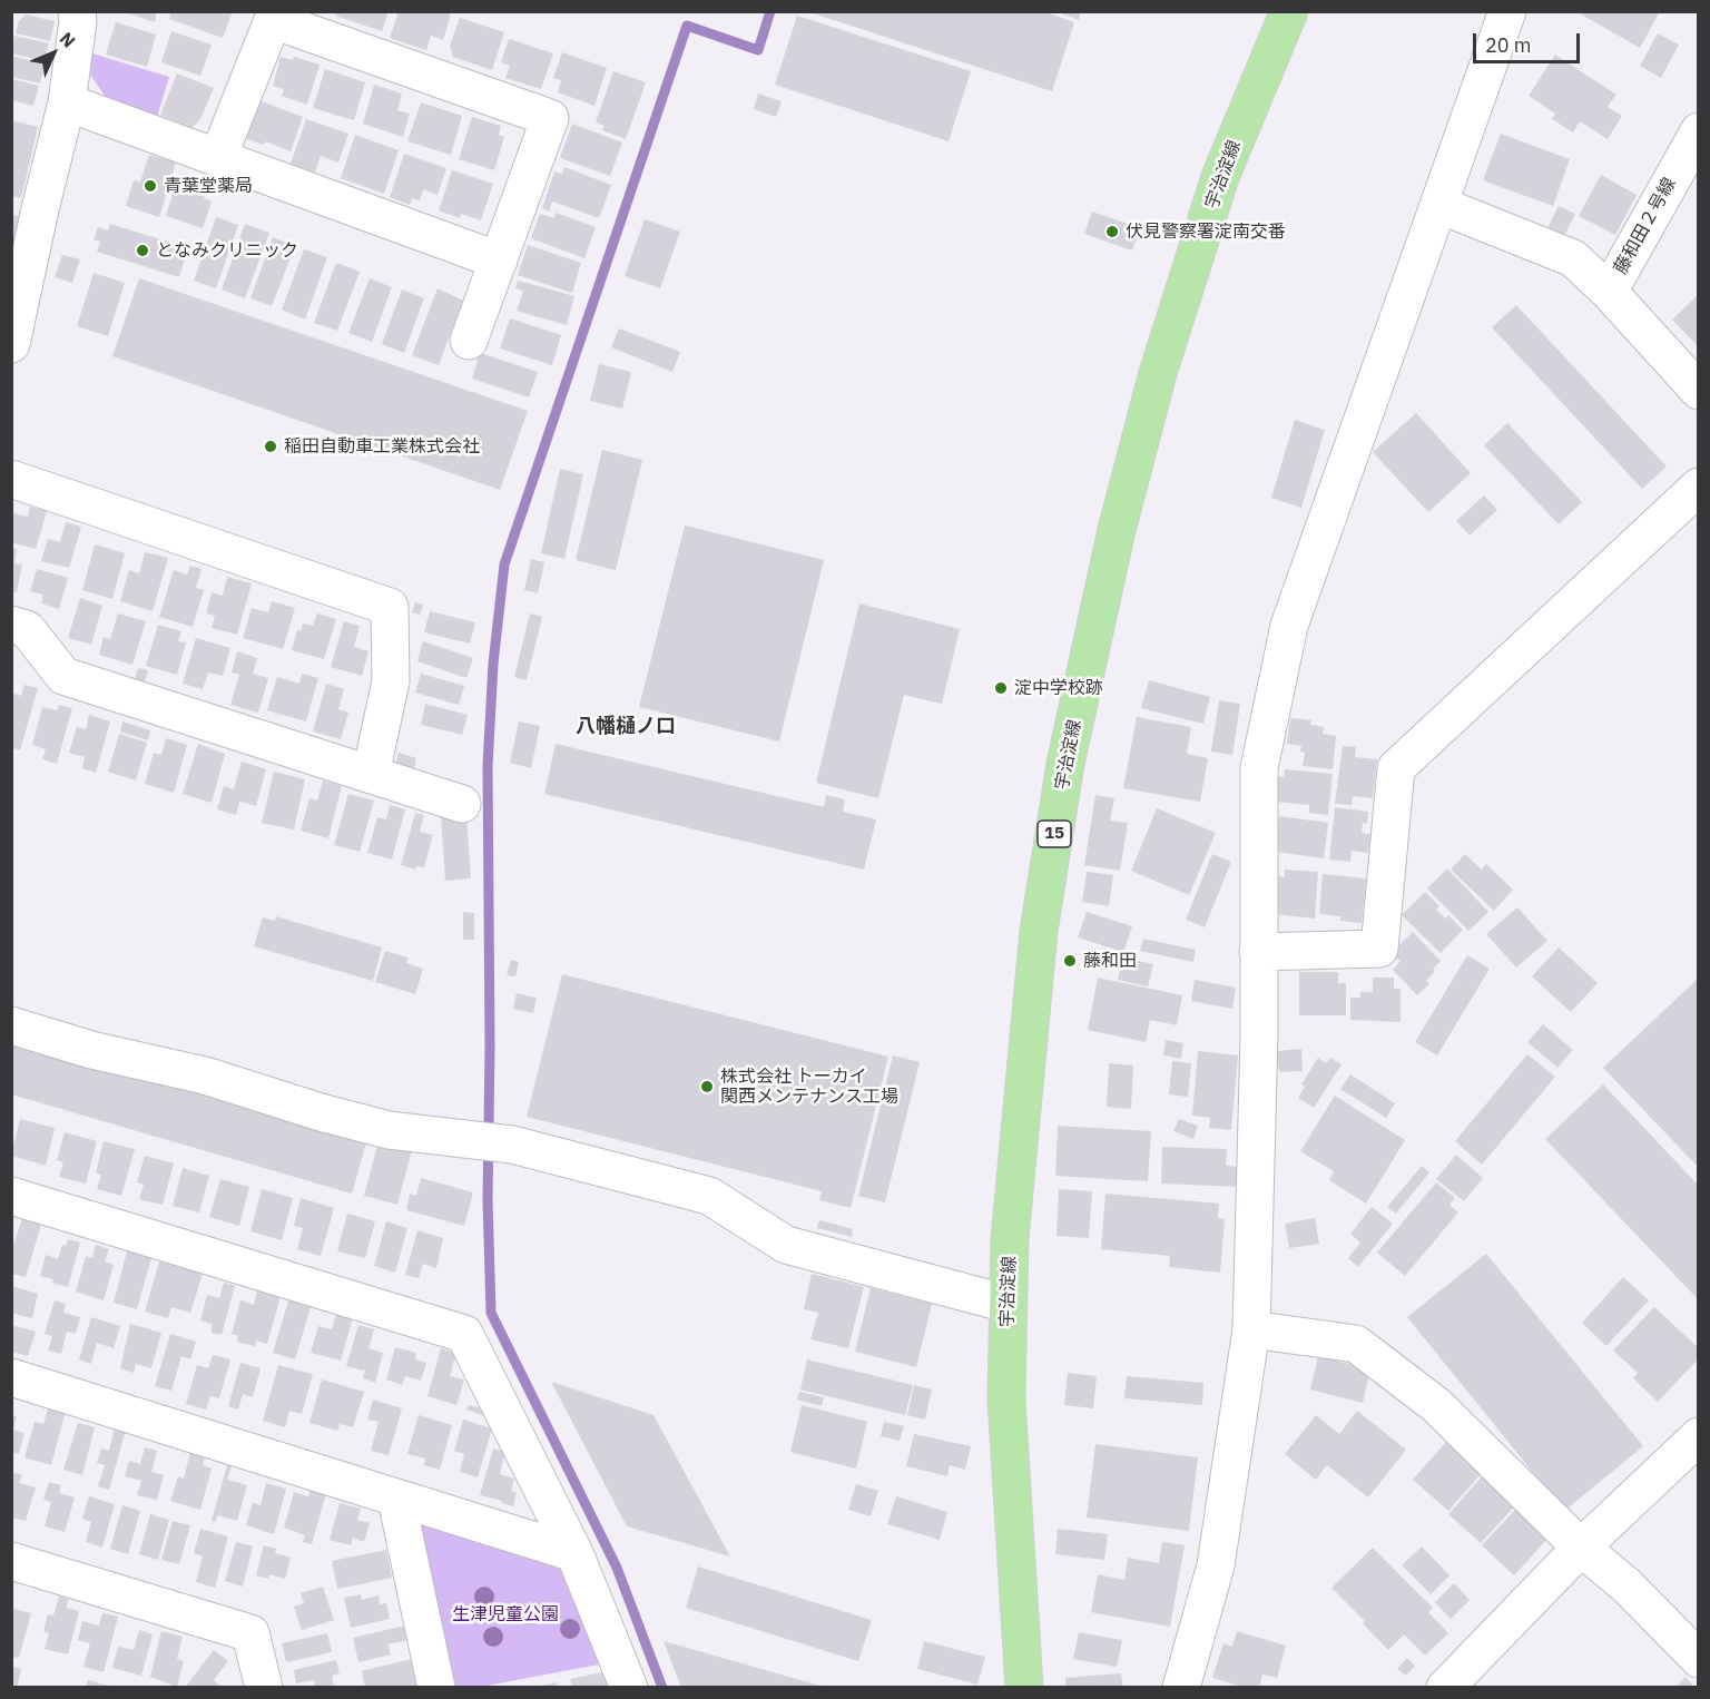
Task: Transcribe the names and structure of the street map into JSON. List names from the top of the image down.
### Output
{
  "streets": {
    "main road": ["宇治淀線", "15"],
    "street": ["藤和田２号線"]
  },
  "districts": ["八幡樋ノ口"],
  "parks": ["生津児童公園"],
  "places": [
    "青葉堂薬局",
    "伏見警察署淀南交番",
    "となみクリニック",
    "稲田自動車工業株式会社",
    "淀中学校跡",
    "藤和田",
    "株式会社 トーカイ 関西メンテナンス工場"
  ],
  "scale_bar": "20 m",
  "north": "top right"
}
